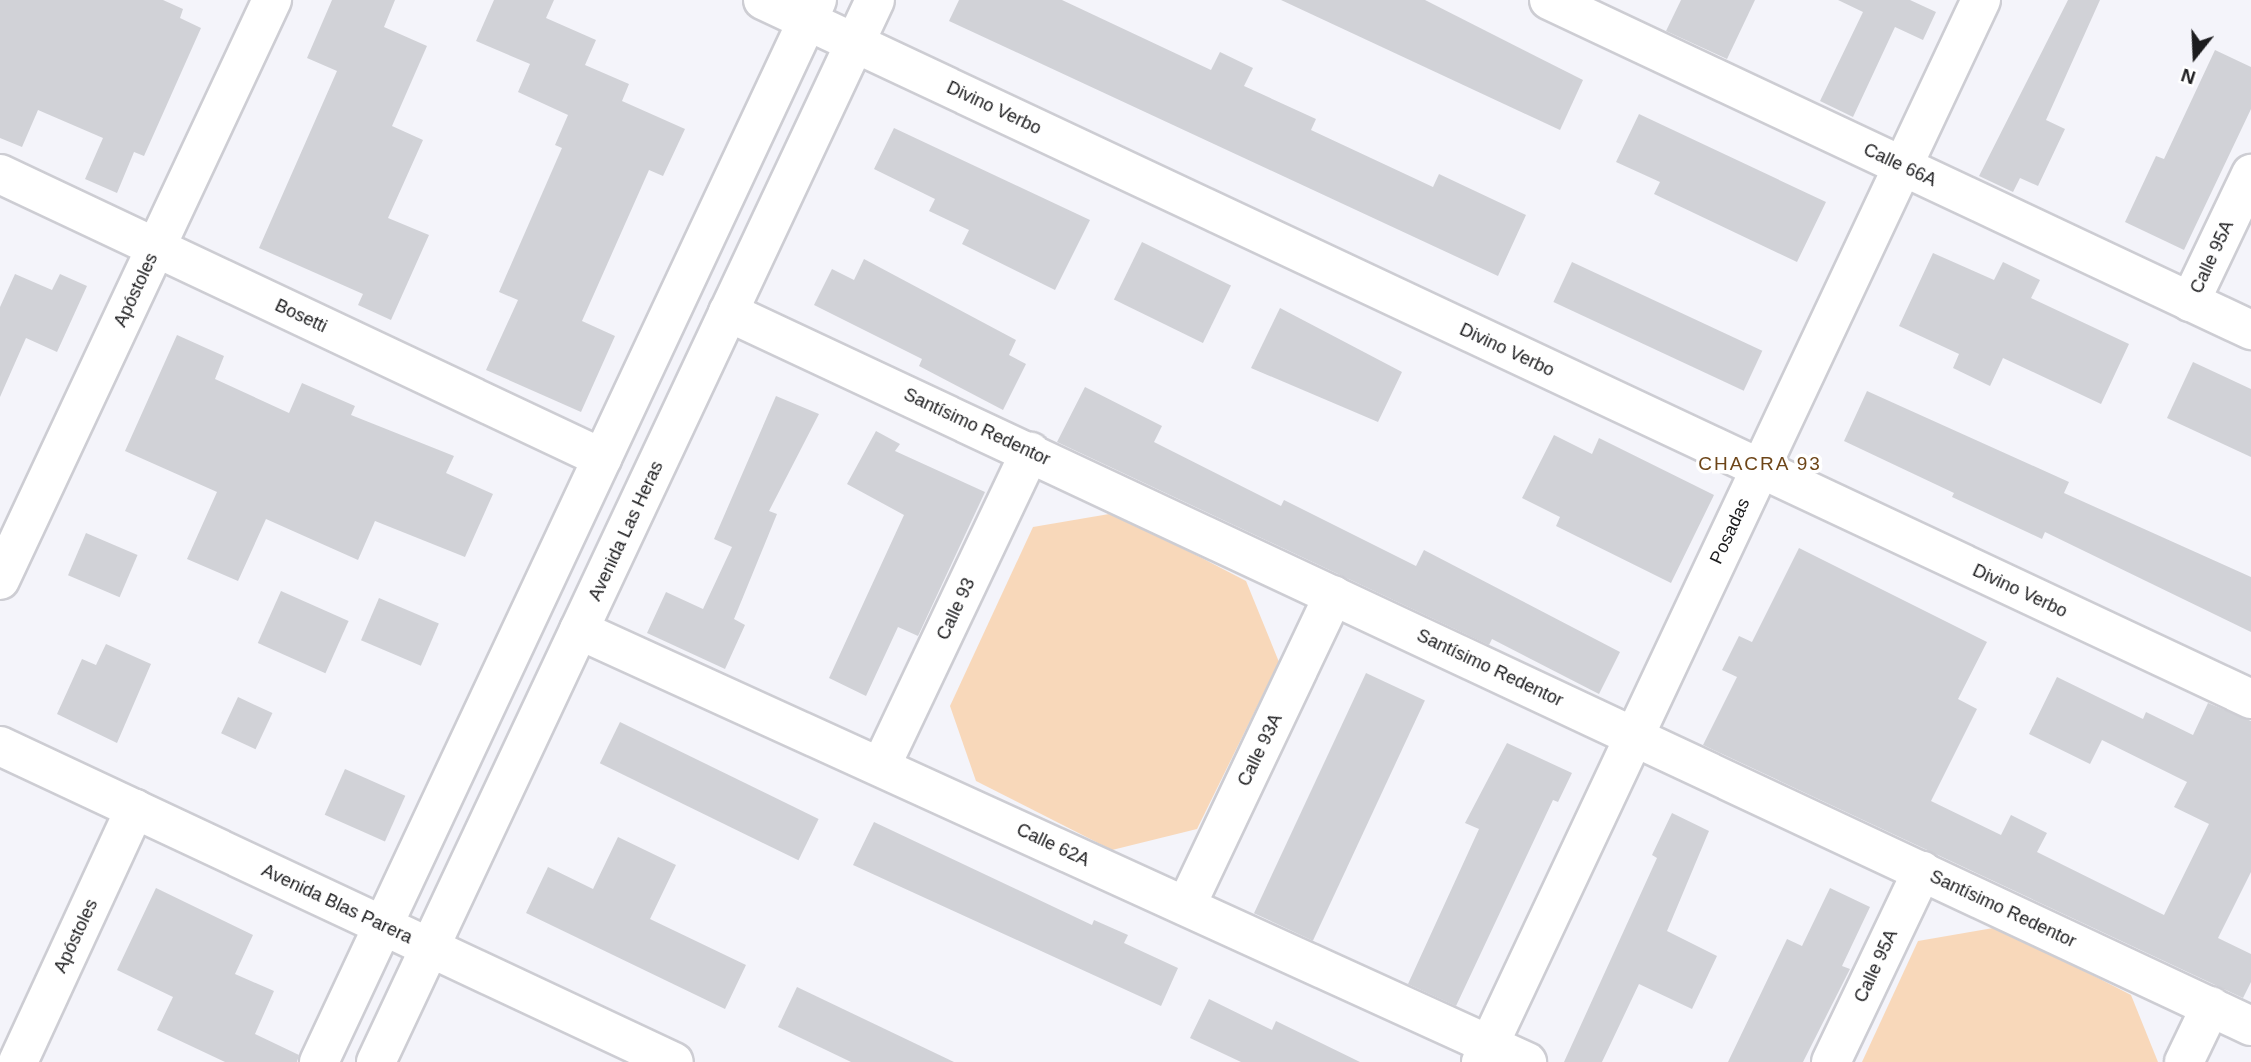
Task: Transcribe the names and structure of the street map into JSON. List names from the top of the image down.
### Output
{
  "streets": {
    "street": [
      "Divino Verbo",
      "Calle 66A",
      "Calle 95A",
      "Apóstoles",
      "Bosetti",
      "Santísimo Redentor",
      "Avenida Las Heras",
      "Posadas",
      "Calle 93",
      "Calle 93A",
      "Calle 62A",
      "Avenida Blas Parera"
    ]
  },
  "crossings": [
    ["Divino Verbo", "Avenida Las Heras"],
    ["Divino Verbo", "Posadas"],
    ["Calle 66A", "Calle 95A"],
    ["Calle 66A", "Posadas"],
    ["Calle 95A", "Santísimo Redentor"],
    ["Apóstoles", "Bosetti"],
    ["Apóstoles", "Avenida Blas Parera"],
    ["Santísimo Redentor", "Avenida Las Heras"],
    ["Santísimo Redentor", "Posadas"],
    ["Santísimo Redentor", "Calle 93"],
    ["Santísimo Redentor", "Calle 93A"],
    ["Avenida Las Heras", "Calle 62A"],
    ["Avenida Las Heras", "Avenida Blas Parera"],
    ["Posadas", "Calle 62A"],
    ["Calle 93", "Calle 62A"],
    ["Calle 93A", "Calle 62A"]
  ],
  "districts": ["CHACRA 93"],
  "north": "bottom"
}
